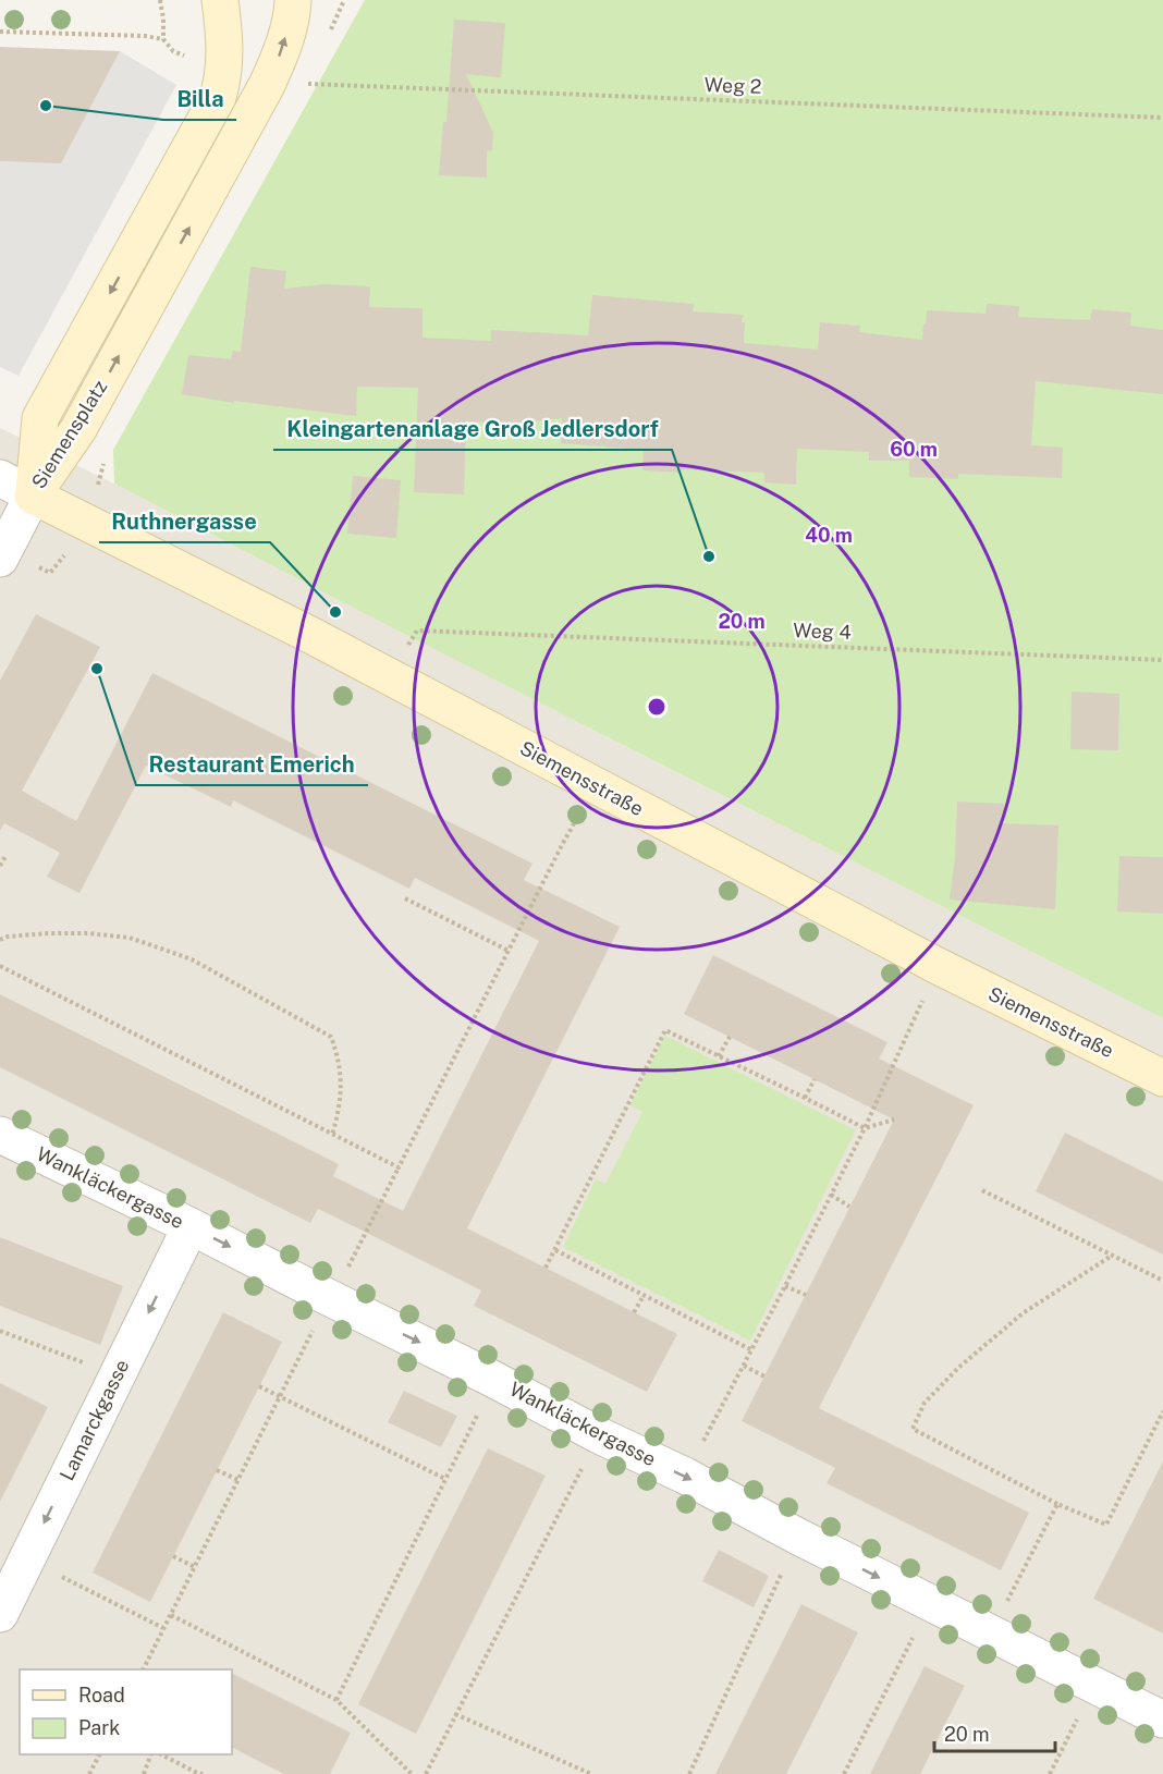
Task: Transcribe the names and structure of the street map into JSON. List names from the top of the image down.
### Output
{
  "streets": {
    "main road": ["Siemensplatz", "Siemensstraße"],
    "street": ["Wankläckergasse", "Lamarckgasse"],
    "path": ["Weg 2", "Weg 4"]
  },
  "crossings": [
    ["Siemensplatz", "Siemensstraße"],
    ["Weg 4", "Siemensstraße"],
    ["Wankläckergasse", "Lamarckgasse"]
  ],
  "one_way": ["Wankläckergasse", "Lamarckgasse"],
  "places": [
    "Billa",
    "Kleingartenanlage Groß Jedlersdorf",
    "Ruthnergasse",
    "Restaurant Emerich"
  ],
  "legend": ["Road", "Park"],
  "scale_bar": "20 m",
  "rings": ["60 m", "40 m", "20 m"]
}
